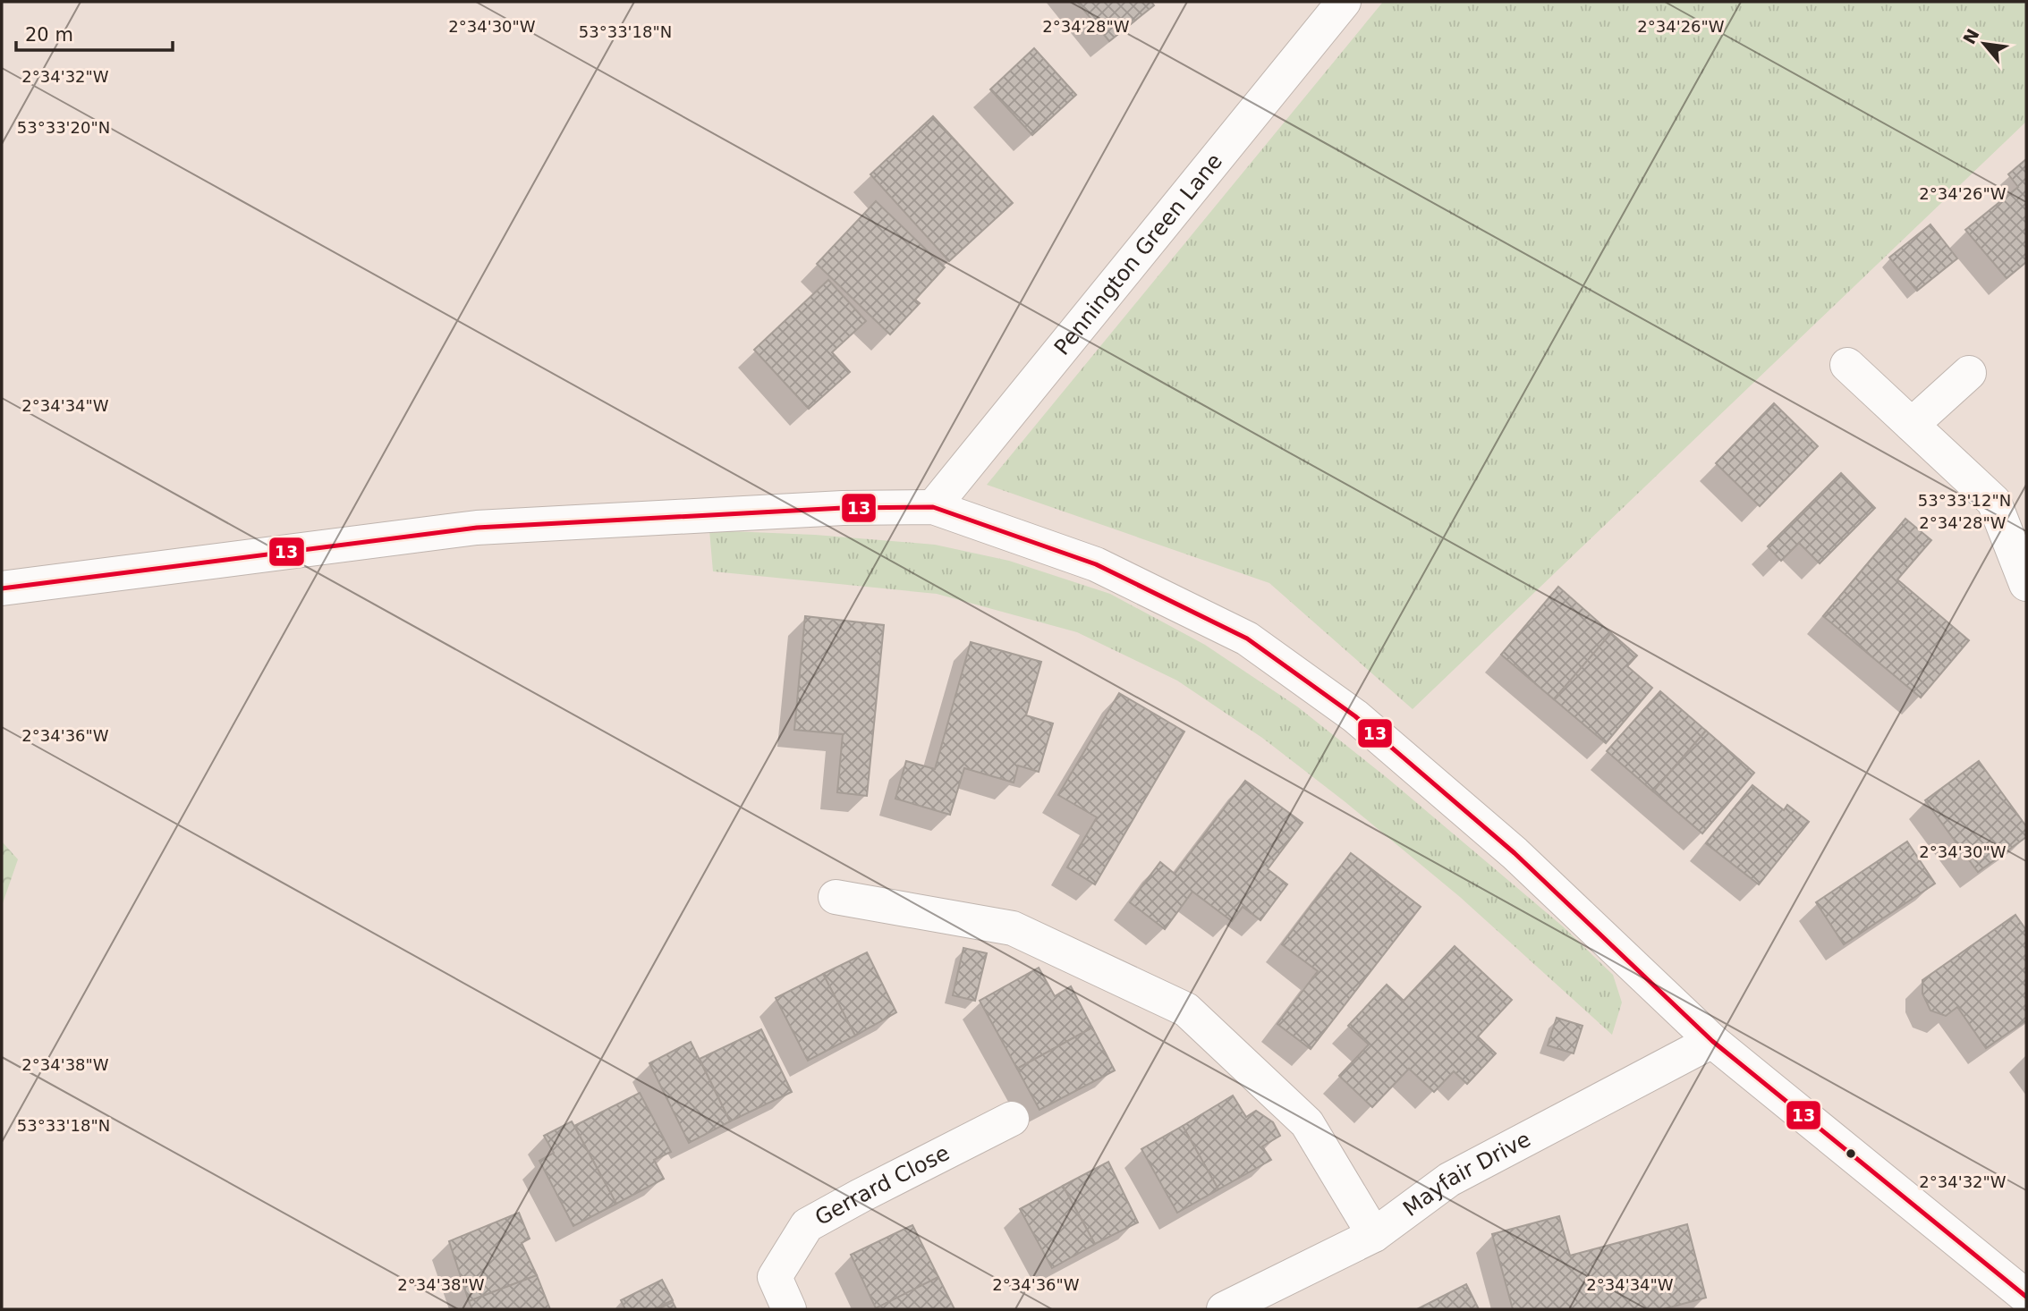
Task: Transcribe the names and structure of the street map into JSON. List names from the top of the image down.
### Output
{
  "streets": {
    "street": ["Pennington Green Lane", "Mayfair Drive", "Gerrard Close"]
  },
  "lines": ["transit line 13"],
  "scale_bar": "20 m",
  "north": "top left",
  "coordinates": [
    "2°34'26\"W",
    "2°34'30\"W",
    "2°34'28\"W",
    "53°33'18\"N",
    "2°34'32\"W",
    "53°33'20\"N",
    "2°34'34\"W",
    "53°33'12\"N",
    "2°34'36\"W",
    "2°34'38\"W"
  ]
}
